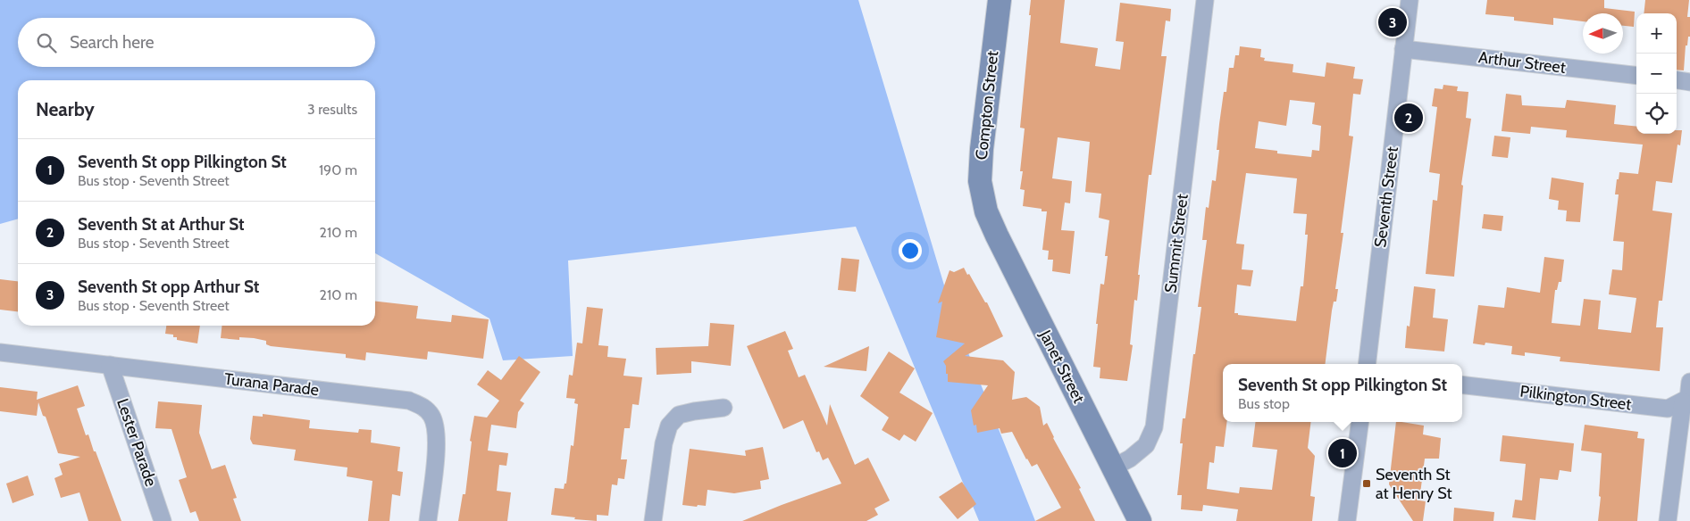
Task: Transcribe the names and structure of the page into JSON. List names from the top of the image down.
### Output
{
  "streets": {
    "street": [
      "Arthur Street",
      "Compton Street",
      "Seventh Street",
      "Summit Street",
      "Janet Street",
      "Turana Parade",
      "Pilkington Street",
      "Lester Parade"
    ]
  },
  "crossings": [
    ["Arthur Street", "Seventh Street"],
    ["Compton Street", "Janet Street"],
    ["Summit Street", "Janet Street"],
    ["Turana Parade", "Lester Parade"]
  ],
  "places": {
    "transit": ["Seventh St at Henry St"]
  },
  "north": "left",
  "page": {
    "pins": ["3", "2", "1"],
    "map_buttons": ["+", "−"],
    "search": "Search here",
    "heading": ["Nearby", "3 results"],
    "list": [
      {
        "mark": "1",
        "name": "Seventh St opp Pilkington St",
        "note": "Bus stop · Seventh Street",
        "value": "190 m"
      },
      {
        "mark": "2",
        "name": "Seventh St at Arthur St",
        "note": "Bus stop · Seventh Street",
        "value": "210 m"
      },
      {
        "mark": "3",
        "name": "Seventh St opp Arthur St",
        "note": "Bus stop · Seventh Street",
        "value": "210 m"
      }
    ],
    "popup": ["Seventh St opp Pilkington St", "Bus stop"]
  }
}
